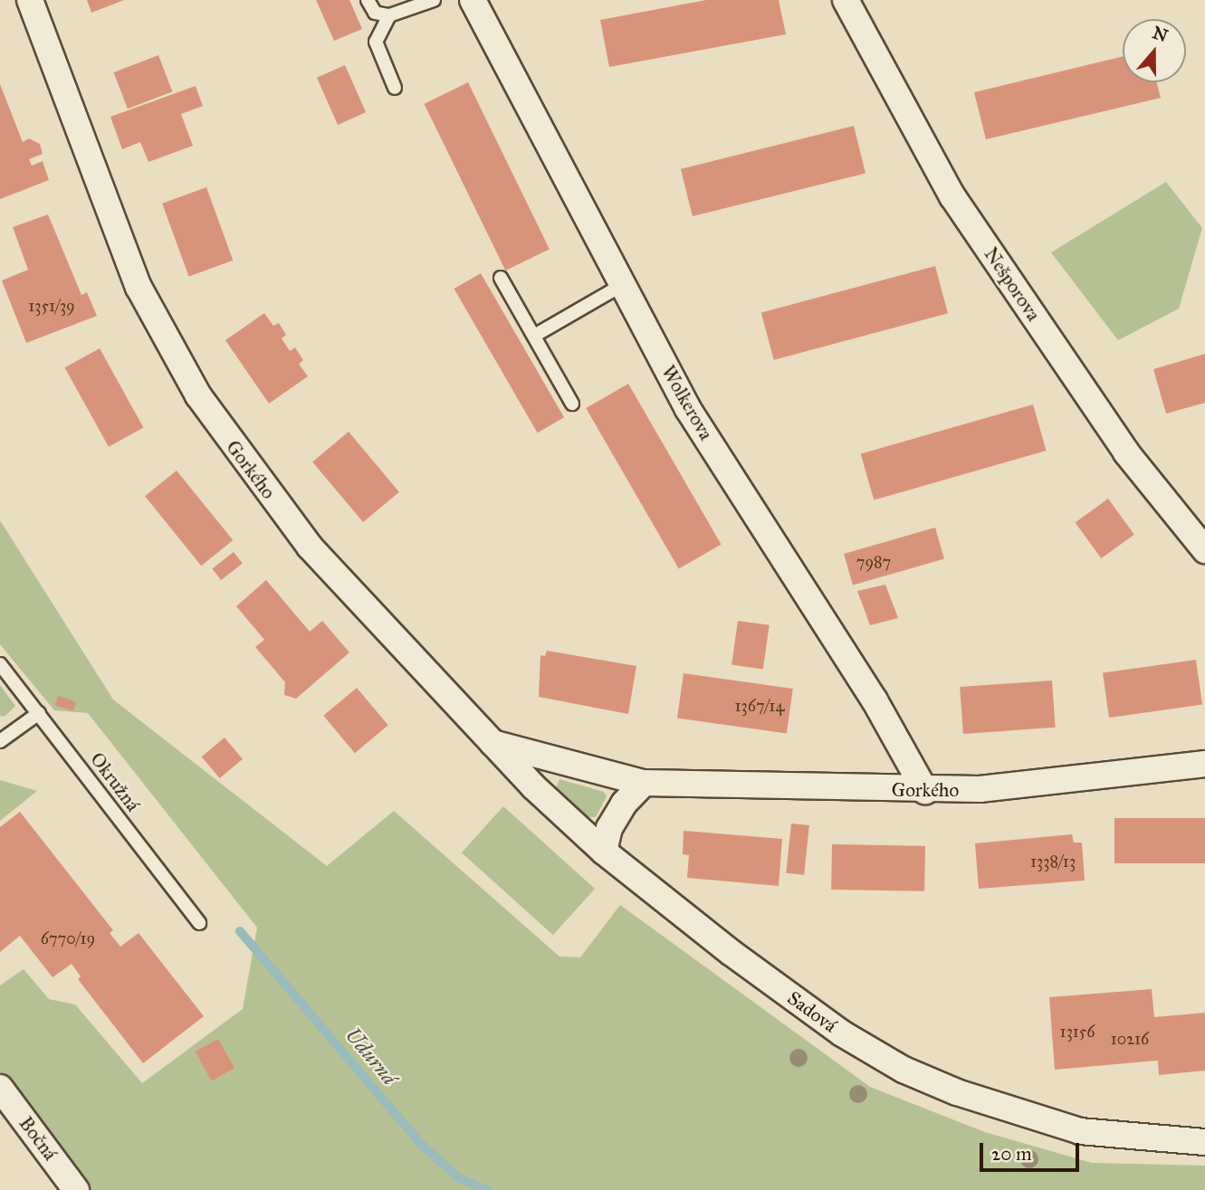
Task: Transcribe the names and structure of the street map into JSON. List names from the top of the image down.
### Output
{
  "streets": {
    "street": [
      "Nešporova",
      "Wolkerova",
      "Gorkého",
      "Sadová",
      "Bočná"
    ],
    "lane": ["Okružná"]
  },
  "crossings": [
    ["Wolkerova", "Gorkého"],
    ["Gorkého", "Sadová"]
  ],
  "water": ["Udurná"],
  "house_numbers": [
    "1351/39",
    "7987",
    "1367/14",
    "1338/13",
    "6770/19",
    "13156",
    "10216"
  ],
  "scale_bar": "20 m",
  "north": "top"
}
